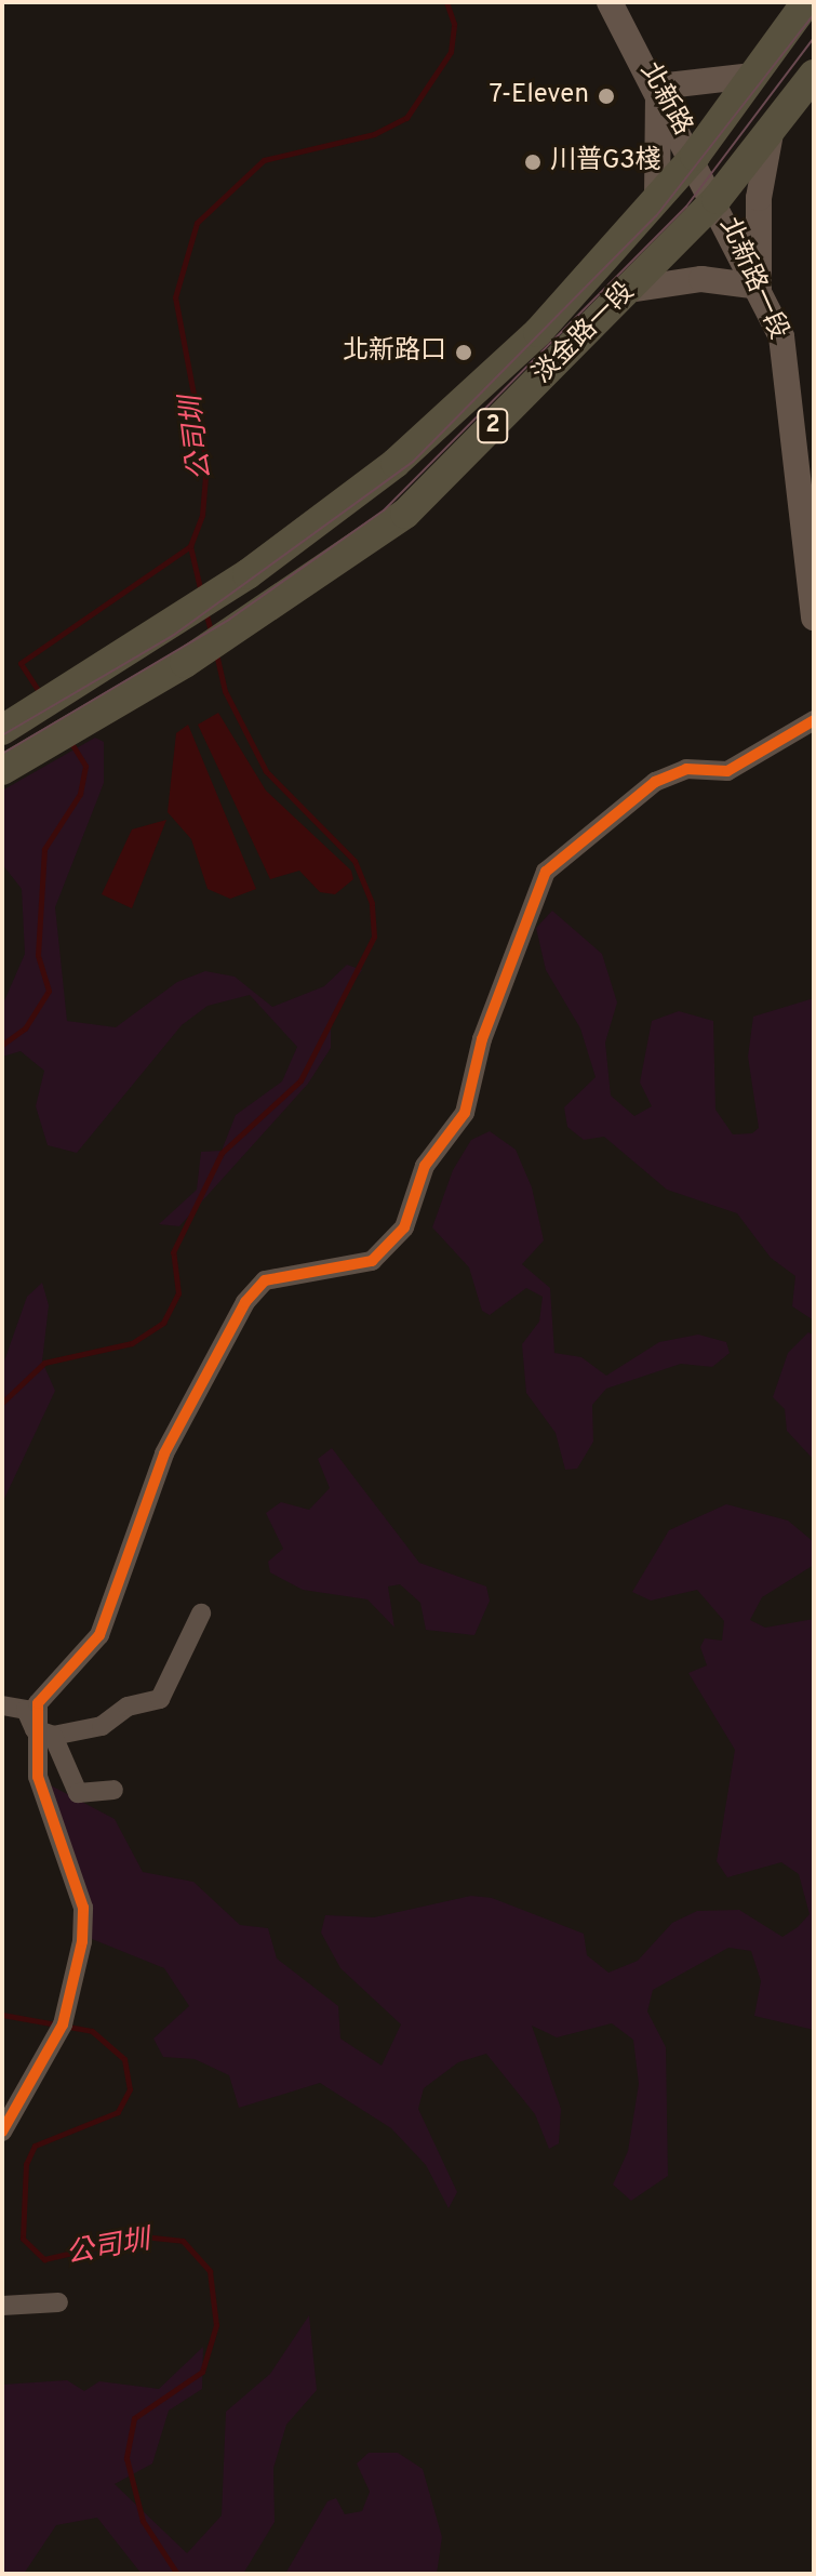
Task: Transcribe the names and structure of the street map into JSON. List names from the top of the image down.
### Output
{
  "streets": {
    "main road": [
      "北新路",
      "北新路一段",
      "淡金路一段",
      "2"
    ]
  },
  "crossings": [
    ["北新路", "北新路一段"],
    ["北新路", "淡金路一段"],
    ["北新路", "2"],
    ["北新路一段", "淡金路一段"],
    ["北新路一段", "2"],
    ["淡金路一段", "2"]
  ],
  "water": ["公司圳"],
  "places": ["7-Eleven", "川普G3棧", "北新路口"]
}
